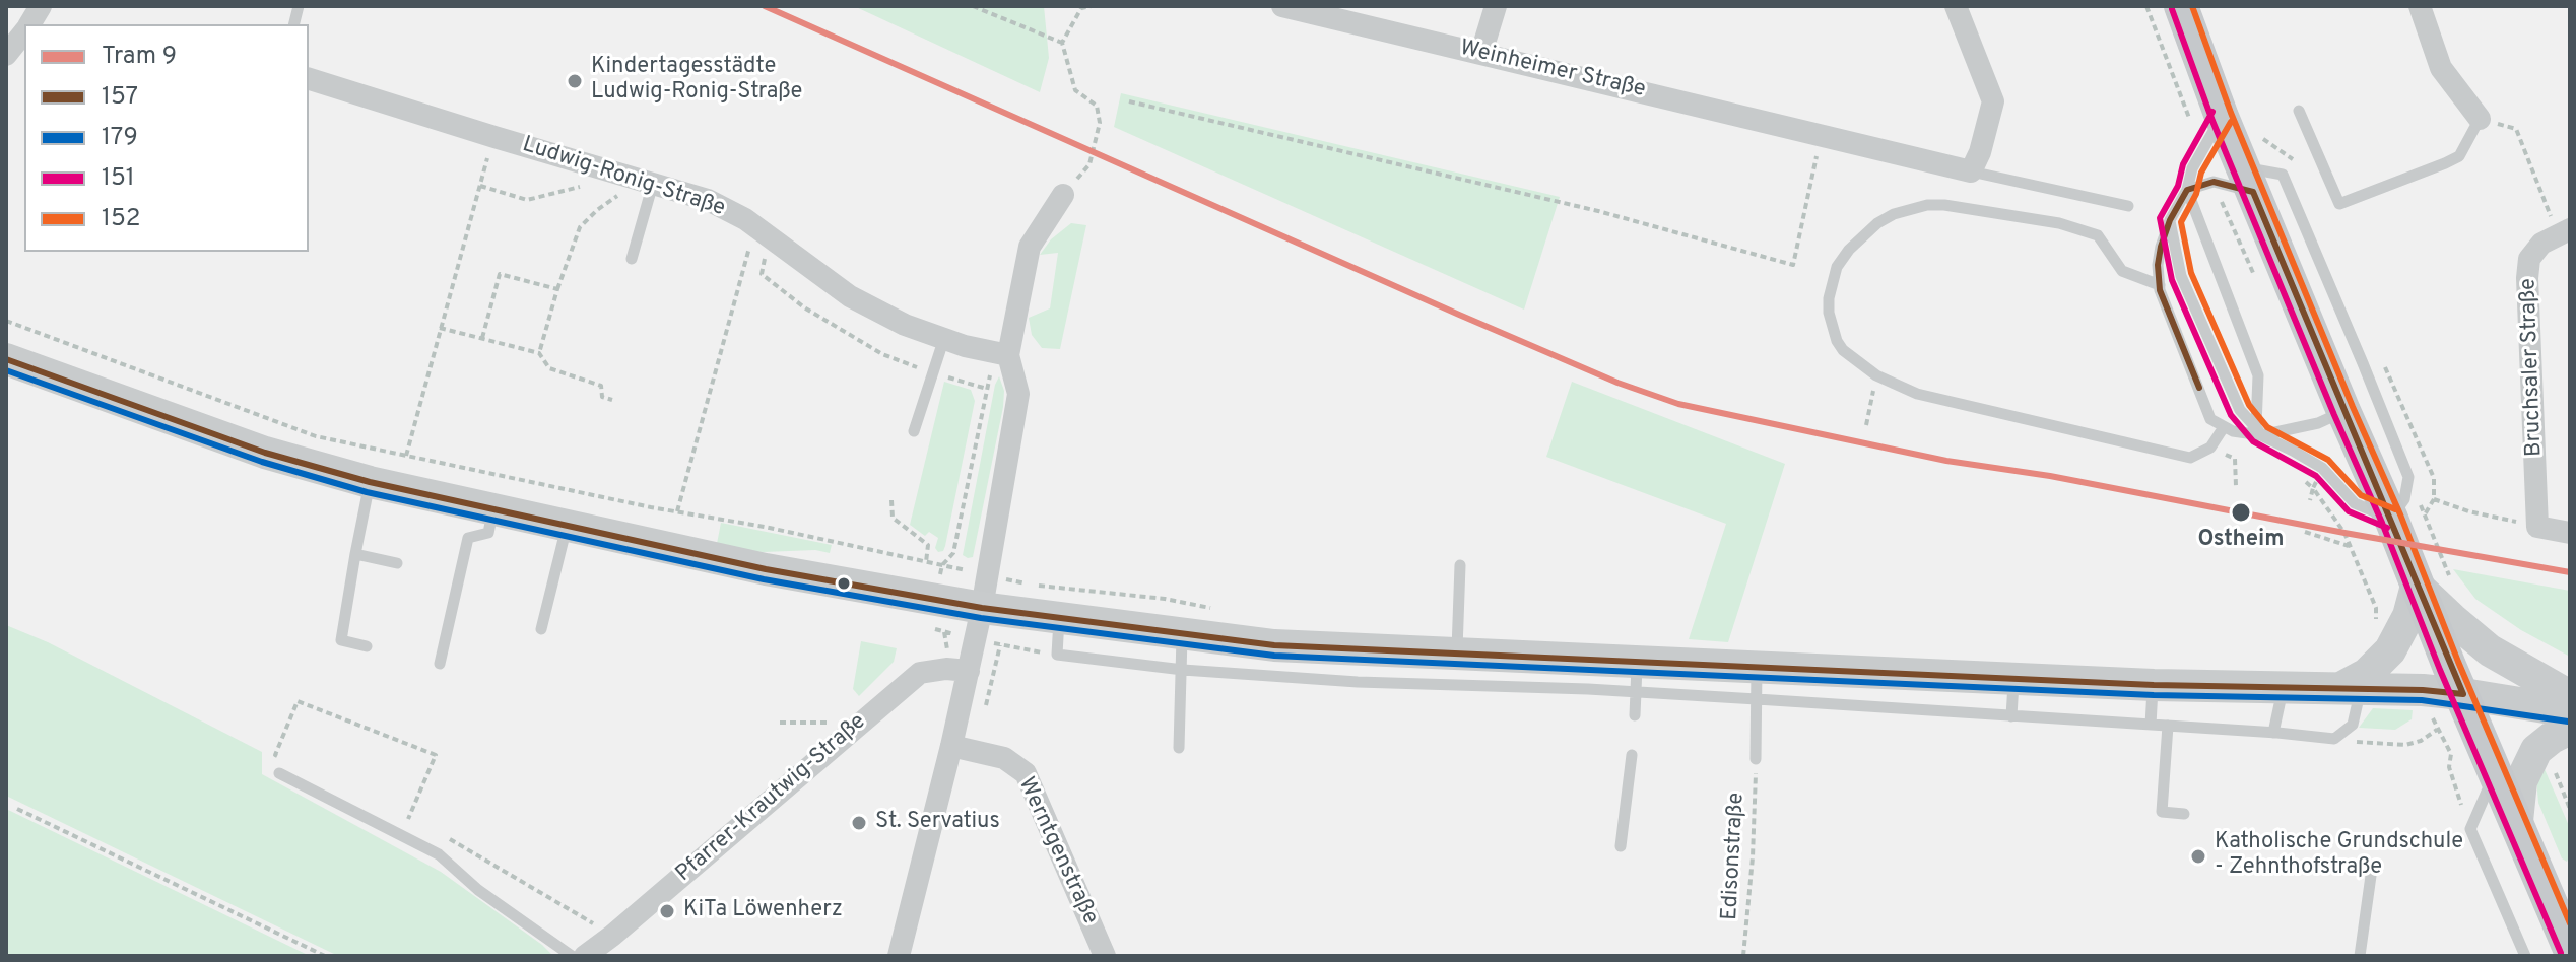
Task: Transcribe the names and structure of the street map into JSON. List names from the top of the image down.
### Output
{
  "streets": {
    "street": [
      "Weinheimer Straße",
      "Ludwig-Ronig-Straße",
      "Bruchsaler Straße",
      "Pfarrer-Krautwig-Straße",
      "Werntgenstraße"
    ],
    "path": ["Edisonstraße"]
  },
  "places": [
    "Kindertagesstädte Ludwig-Ronig-Straße",
    "Ostheim",
    "St. Servatius",
    "Katholische Grundschule - Zehnthofstraße",
    "KiTa Löwenherz"
  ],
  "lines": [
    "tram line 9",
    "transit line 152",
    "transit line 151",
    "transit line 157",
    "transit line 179"
  ],
  "legend": [
    "Tram 9",
    "157",
    "179",
    "151",
    "152"
  ]
}
